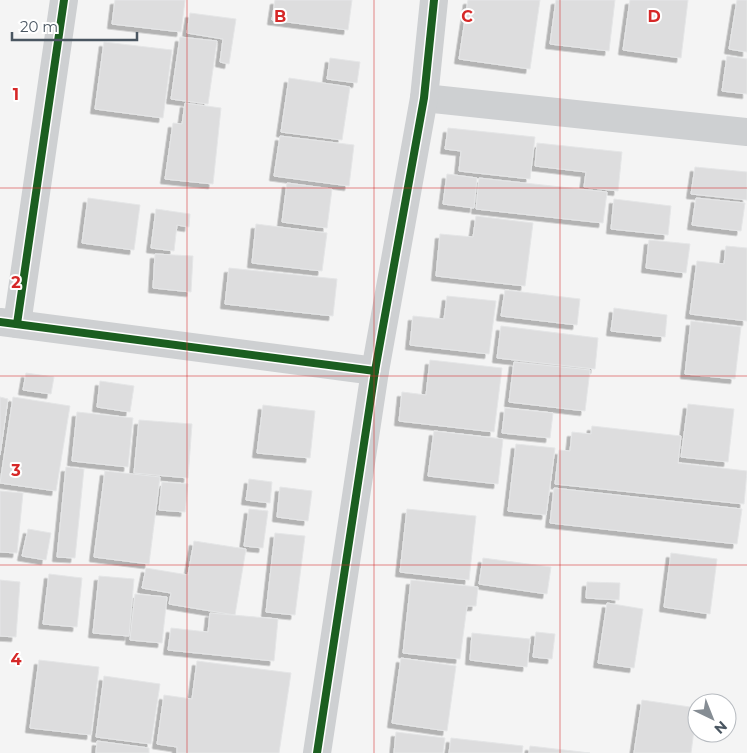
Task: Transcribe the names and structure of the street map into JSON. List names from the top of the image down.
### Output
{
  "scale_bar": "20 m",
  "north": "bottom right",
  "grid": {
    "columns": ["B", "C", "D"],
    "rows": [
      "1",
      "2",
      "3",
      "4"
    ]
  }
}
